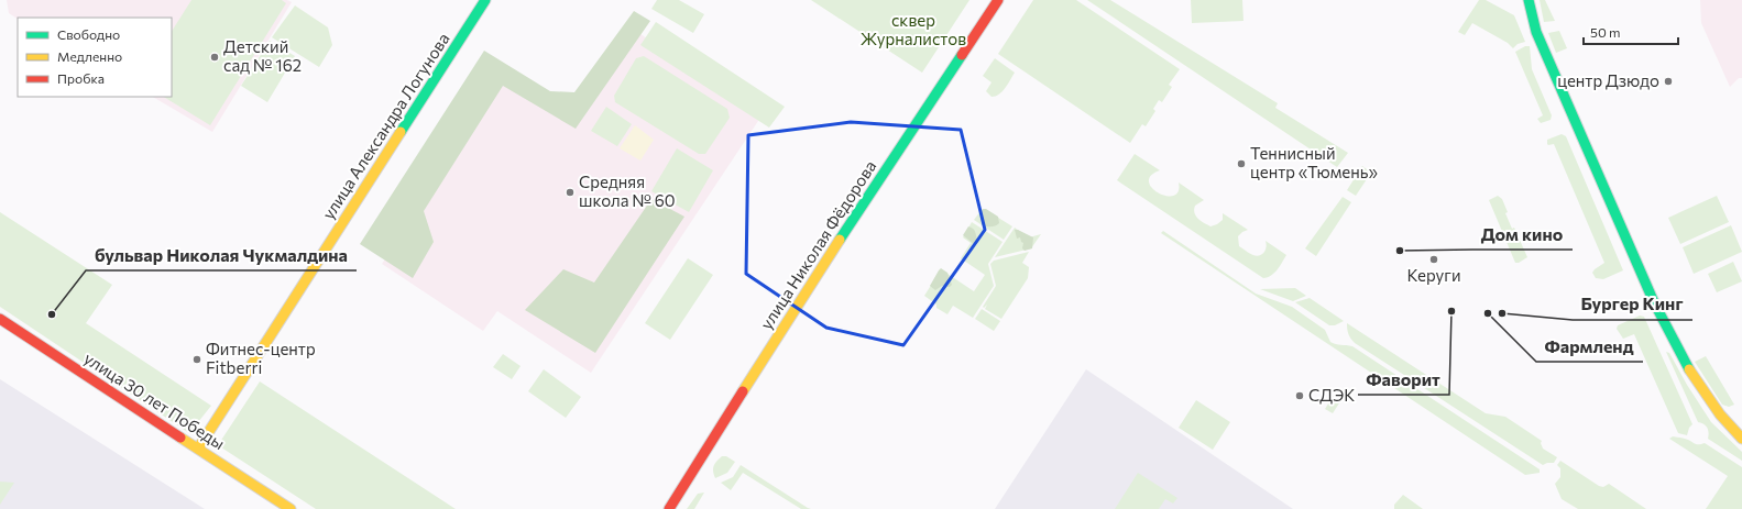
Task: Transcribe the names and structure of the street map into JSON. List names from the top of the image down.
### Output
{
  "streets": {
    "street": ["улица Александра Логунова", "улица Николая Фёдорова", "улица 30 лет Победы"]
  },
  "crossings": [
    ["улица Александра Логунова", "улица 30 лет Победы"]
  ],
  "parks": ["сквер Журналистов"],
  "places": [
    "Детский сад № 162",
    "центр Дзюдо",
    "Теннисный центр «Тюмень»",
    "Средняя школа № 60",
    "Дом кино",
    "Керуги",
    "Фаворит",
    "Фармленд",
    "Бургер Кинг",
    "бульвар Николая Чукмалдина",
    "Фитнес-центр Fitberri",
    "СДЭК"
  ],
  "legend": ["Свободно", "Медленно", "Пробка"],
  "scale_bar": "50 m"
}
